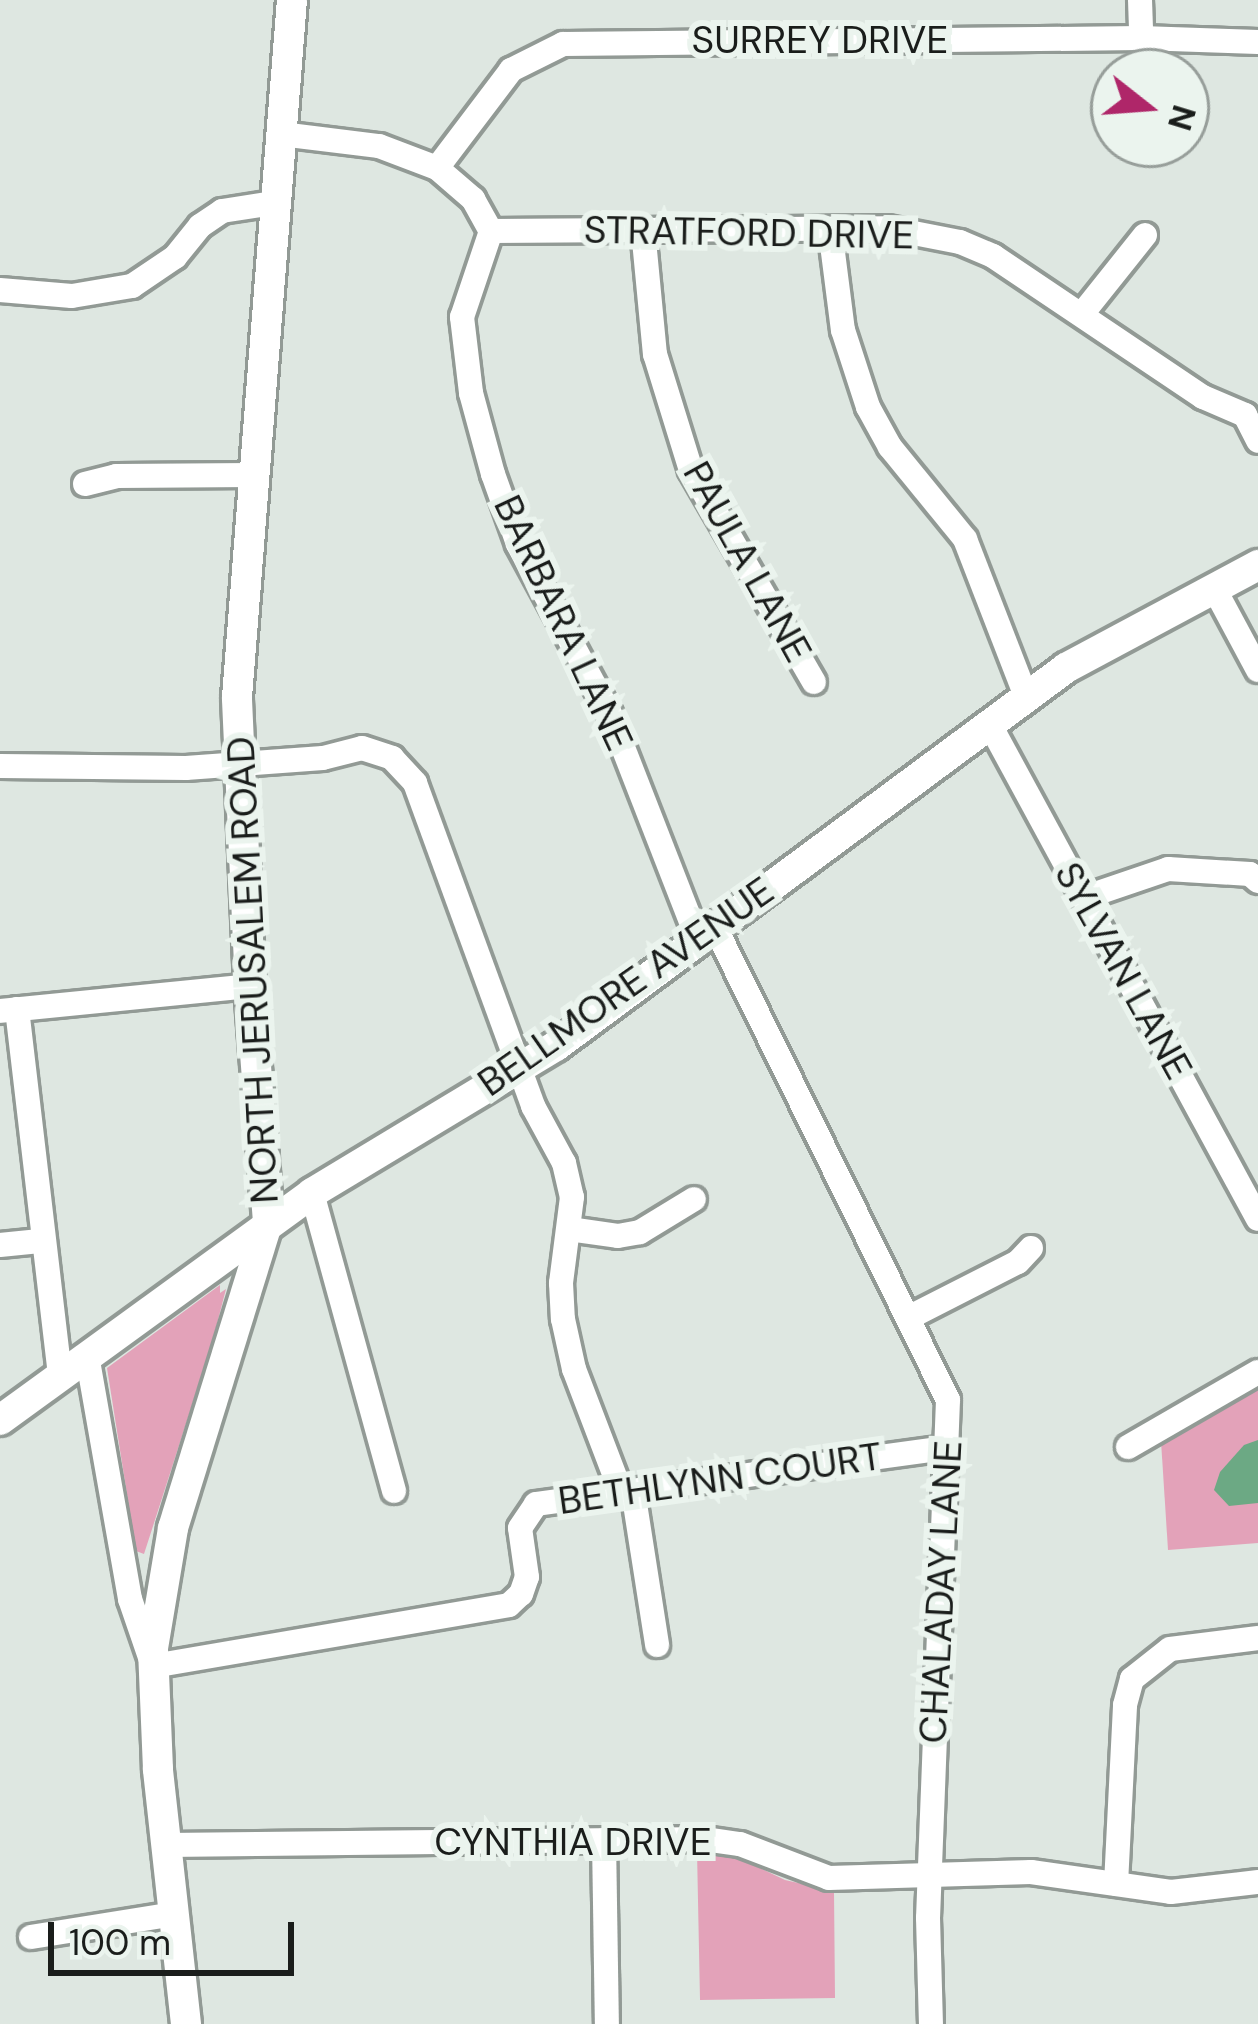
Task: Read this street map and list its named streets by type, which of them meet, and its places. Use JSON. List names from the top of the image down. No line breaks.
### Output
{"streets":{"main road":["NORTH JERUSALEM ROAD","BELLMORE AVENUE"],"street":["SURREY DRIVE","STRATFORD DRIVE","PAULA LANE","BARBARA LANE","SYLVAN LANE","BETHLYNN COURT","CHALADAY LANE","CYNTHIA DRIVE"]},"crossings":[["STRATFORD DRIVE","PAULA LANE"],["STRATFORD DRIVE","BARBARA LANE"],["BARBARA LANE","BELLMORE AVENUE"],["BARBARA LANE","CHALADAY LANE"],["NORTH JERUSALEM ROAD","BELLMORE AVENUE"],["NORTH JERUSALEM ROAD","BETHLYNN COURT"],["NORTH JERUSALEM ROAD","CYNTHIA DRIVE"],["SYLVAN LANE","BELLMORE AVENUE"],["BELLMORE AVENUE","CHALADAY LANE"],["BETHLYNN COURT","CHALADAY LANE"],["CHALADAY LANE","CYNTHIA DRIVE"]],"scale_bar":"100 m","north":"right"}
